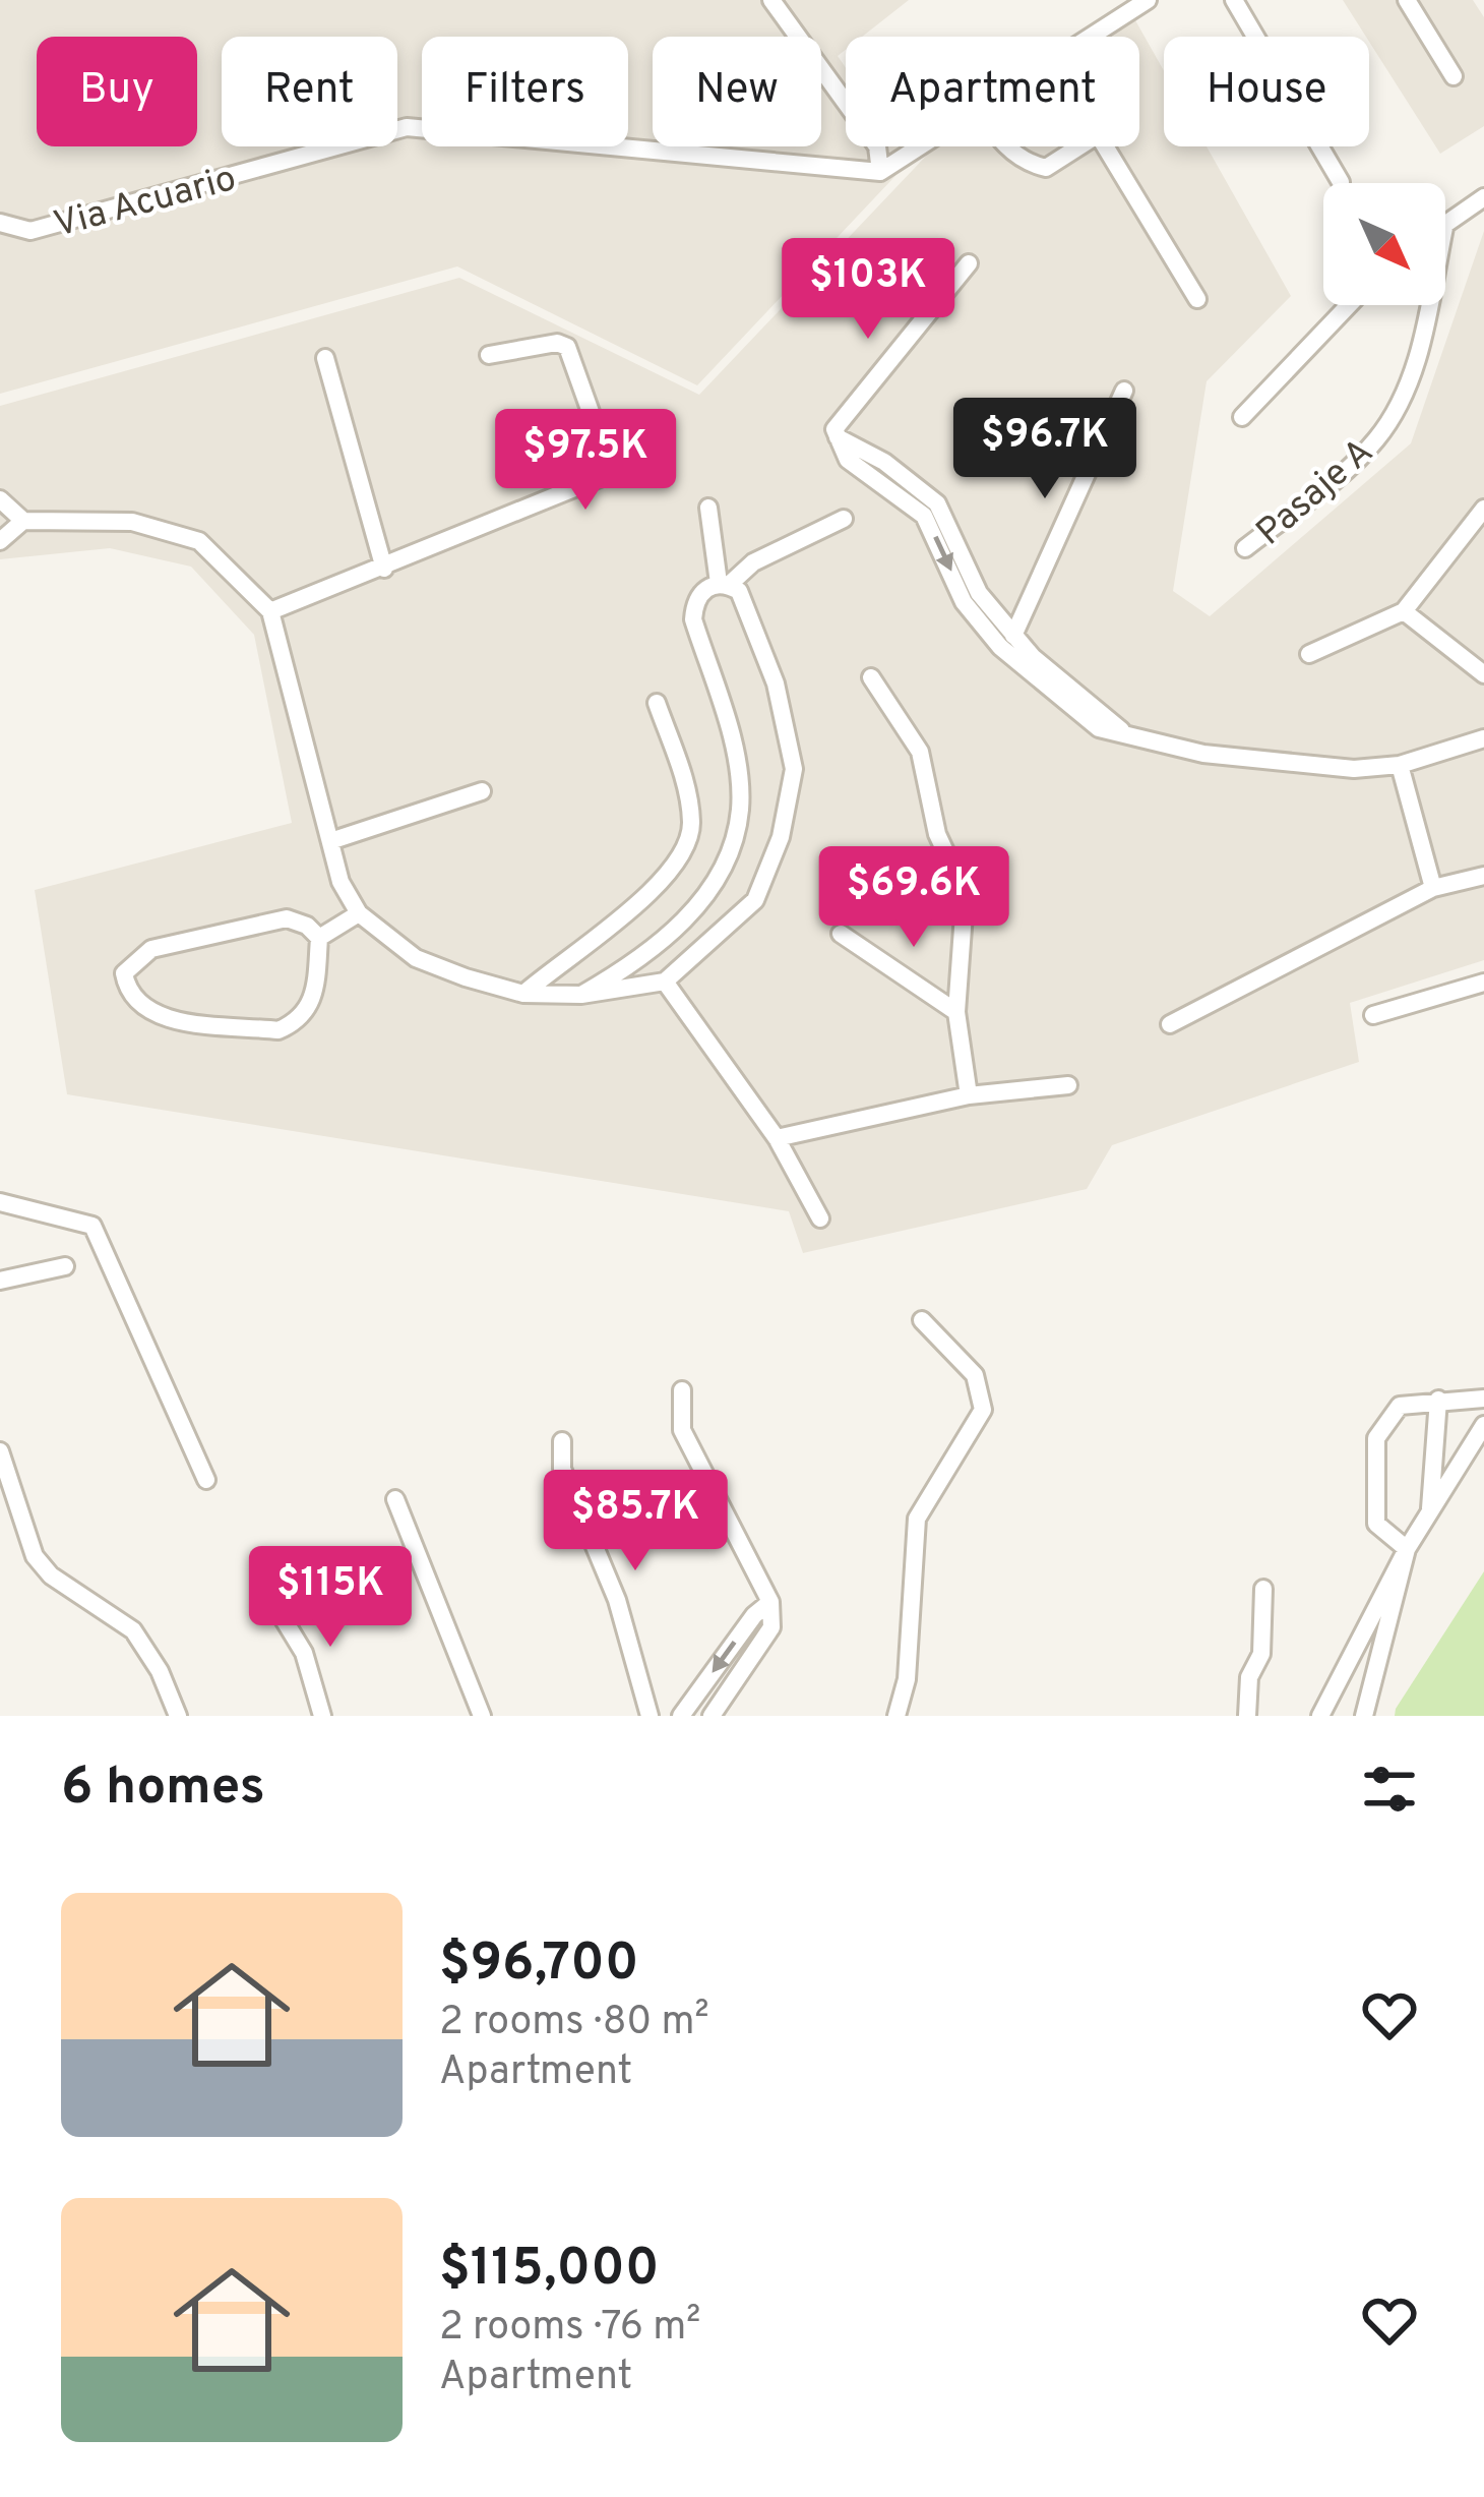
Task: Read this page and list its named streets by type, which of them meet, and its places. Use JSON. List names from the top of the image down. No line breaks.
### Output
{"streets":{"street":["Via Acuario","Pasaje A"]},"north":"bottom right","page":{"chip":["Buy","Rent","Filters","New","Apartment","House"],"price":["$103K","$96.7K","$97.5K","$69.6K","$85.7K","$115K"],"heading":"6 homes","list":[{"name":"$96,700","note":"2 rooms · 80 m² · Apartment"},{"name":"$115,000","note":"2 rooms · 76 m² · Apartment"}]}}
